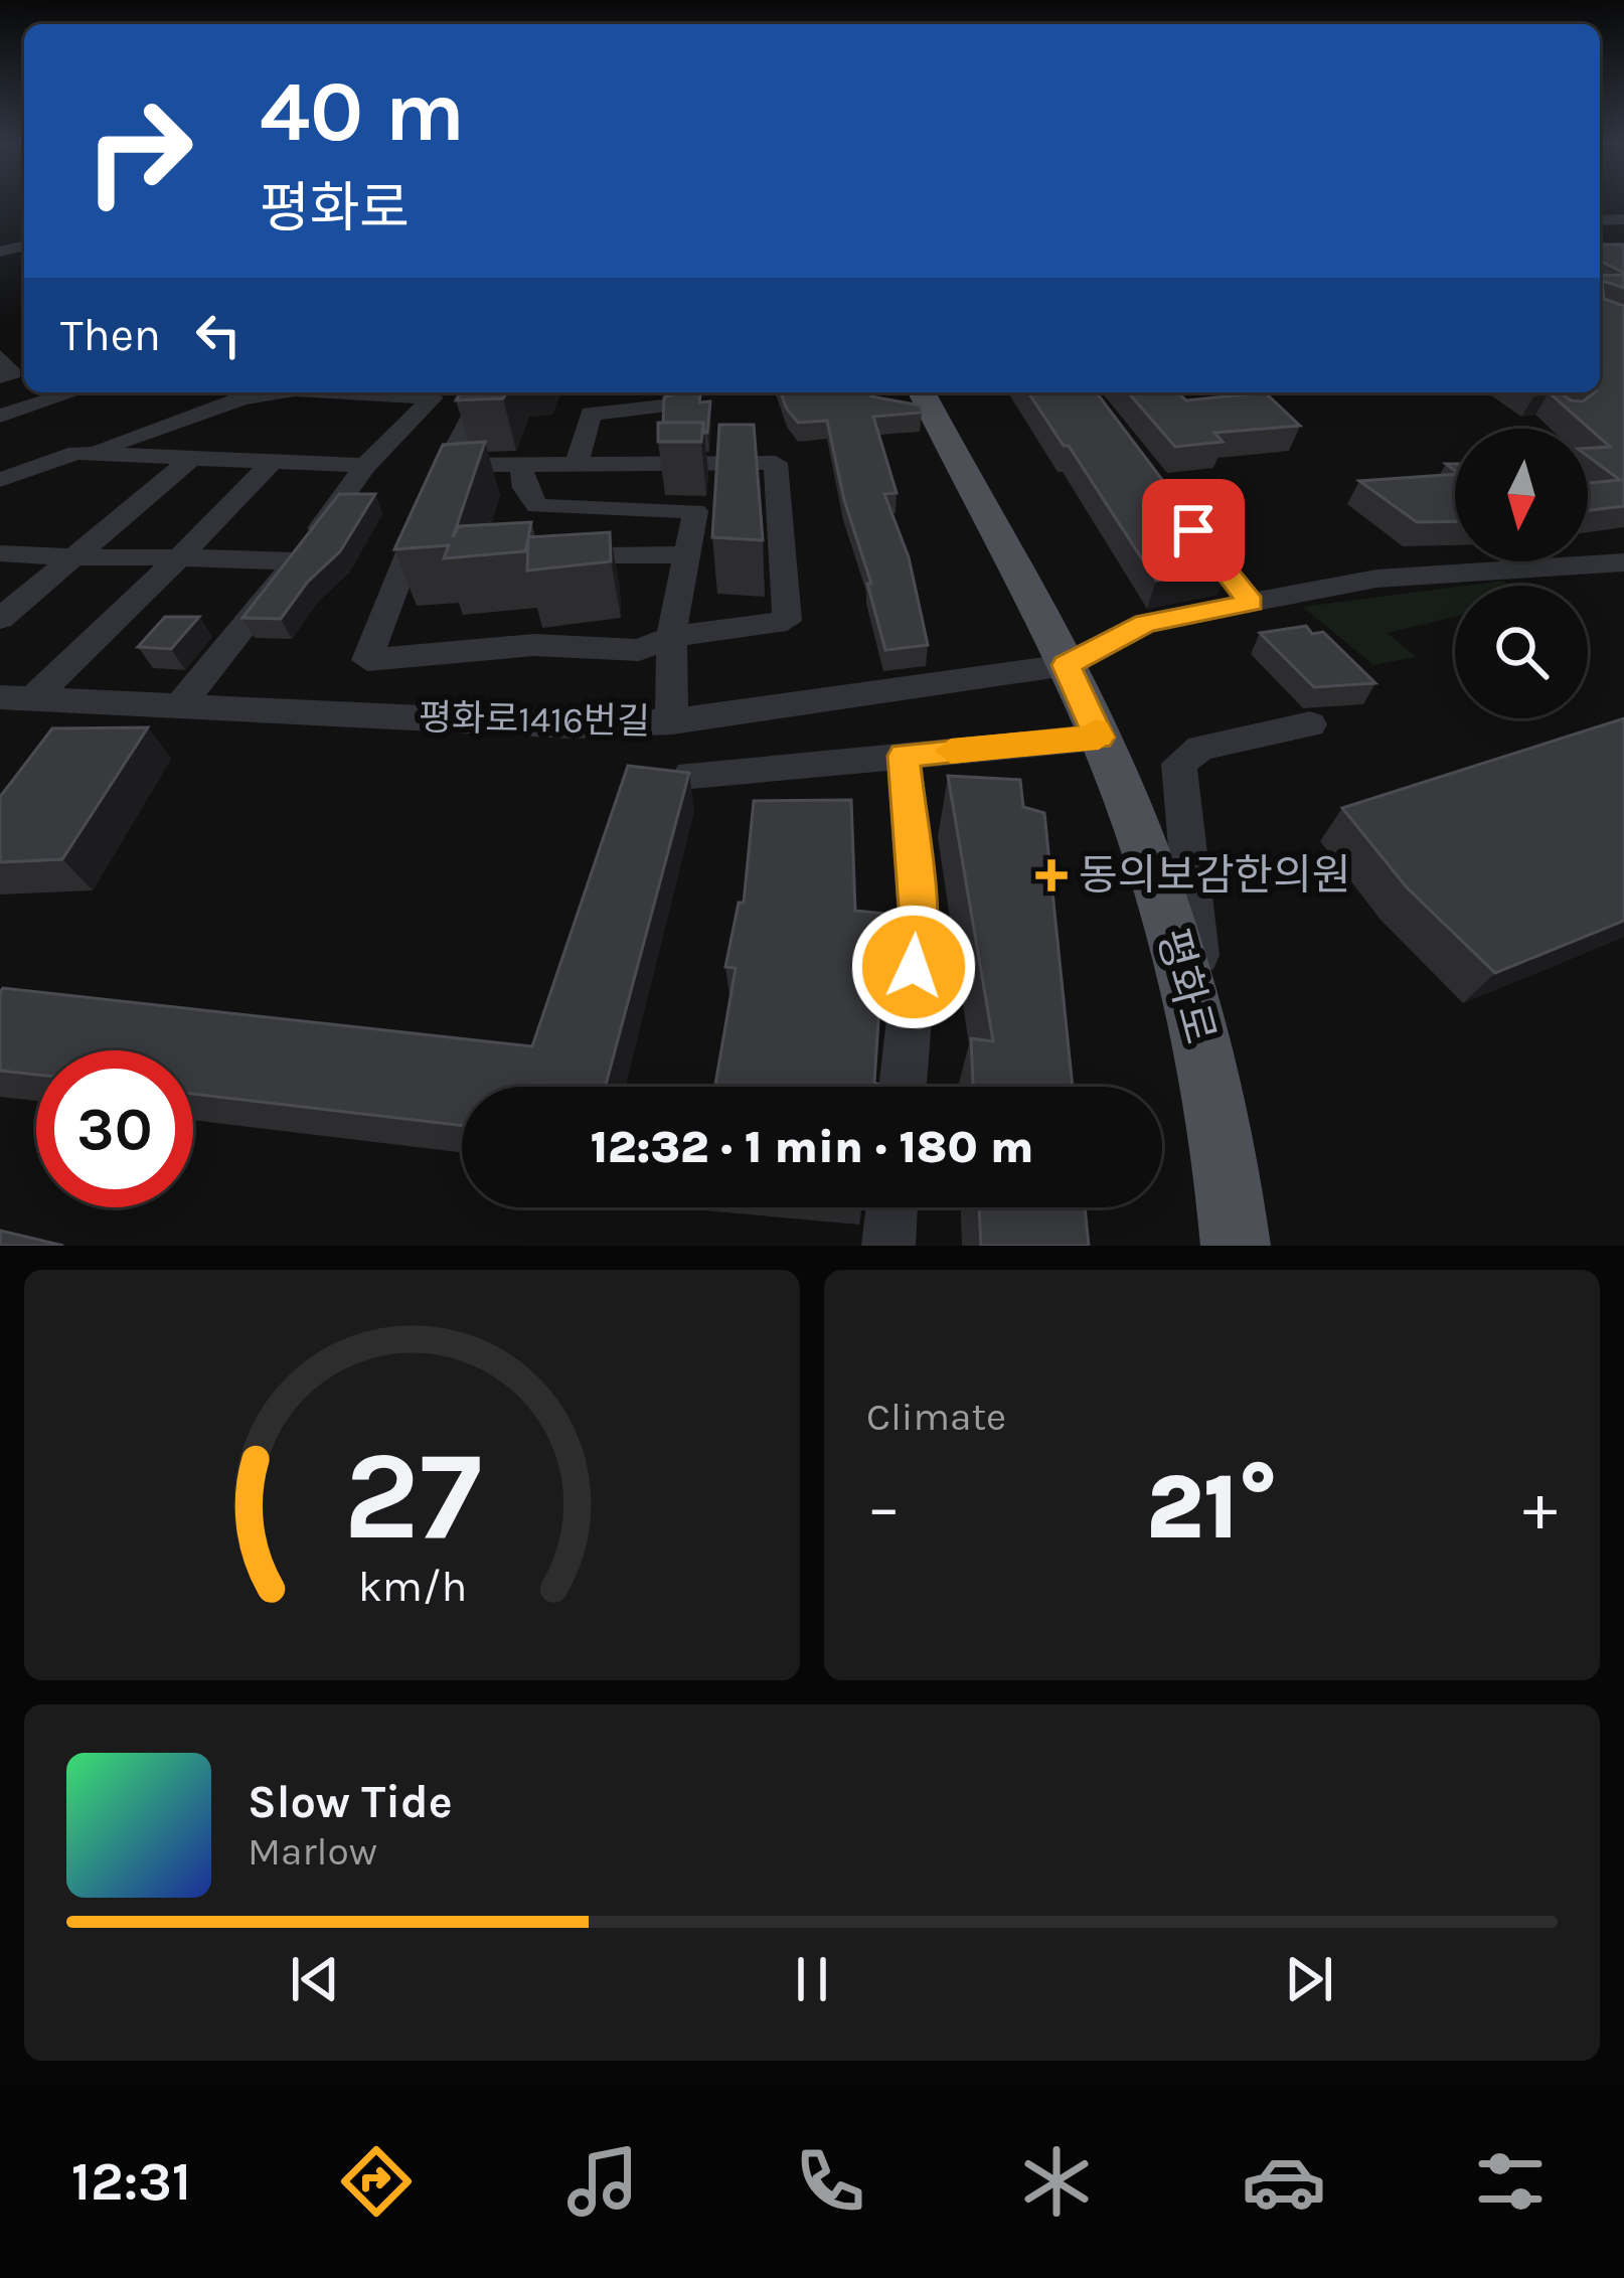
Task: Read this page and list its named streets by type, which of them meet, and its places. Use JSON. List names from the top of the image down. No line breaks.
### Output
{"streets":{"main road":["평화로"],"street":["평화로1416번길"]},"crossings":[["평화로1416번길","평화로"]],"places":{"health":["동의보감한의원"]},"north":"bottom","page":{"turn":["40 m","평화로"],"then":"Then","limit":"30","trip":"12:32 · 1 min · 180 m","tile":"Climate","heat":["−","21°","+"],"song":["Slow Tide","Marlow"],"tabs":"12:31","gauge":["27","km/h"]}}
